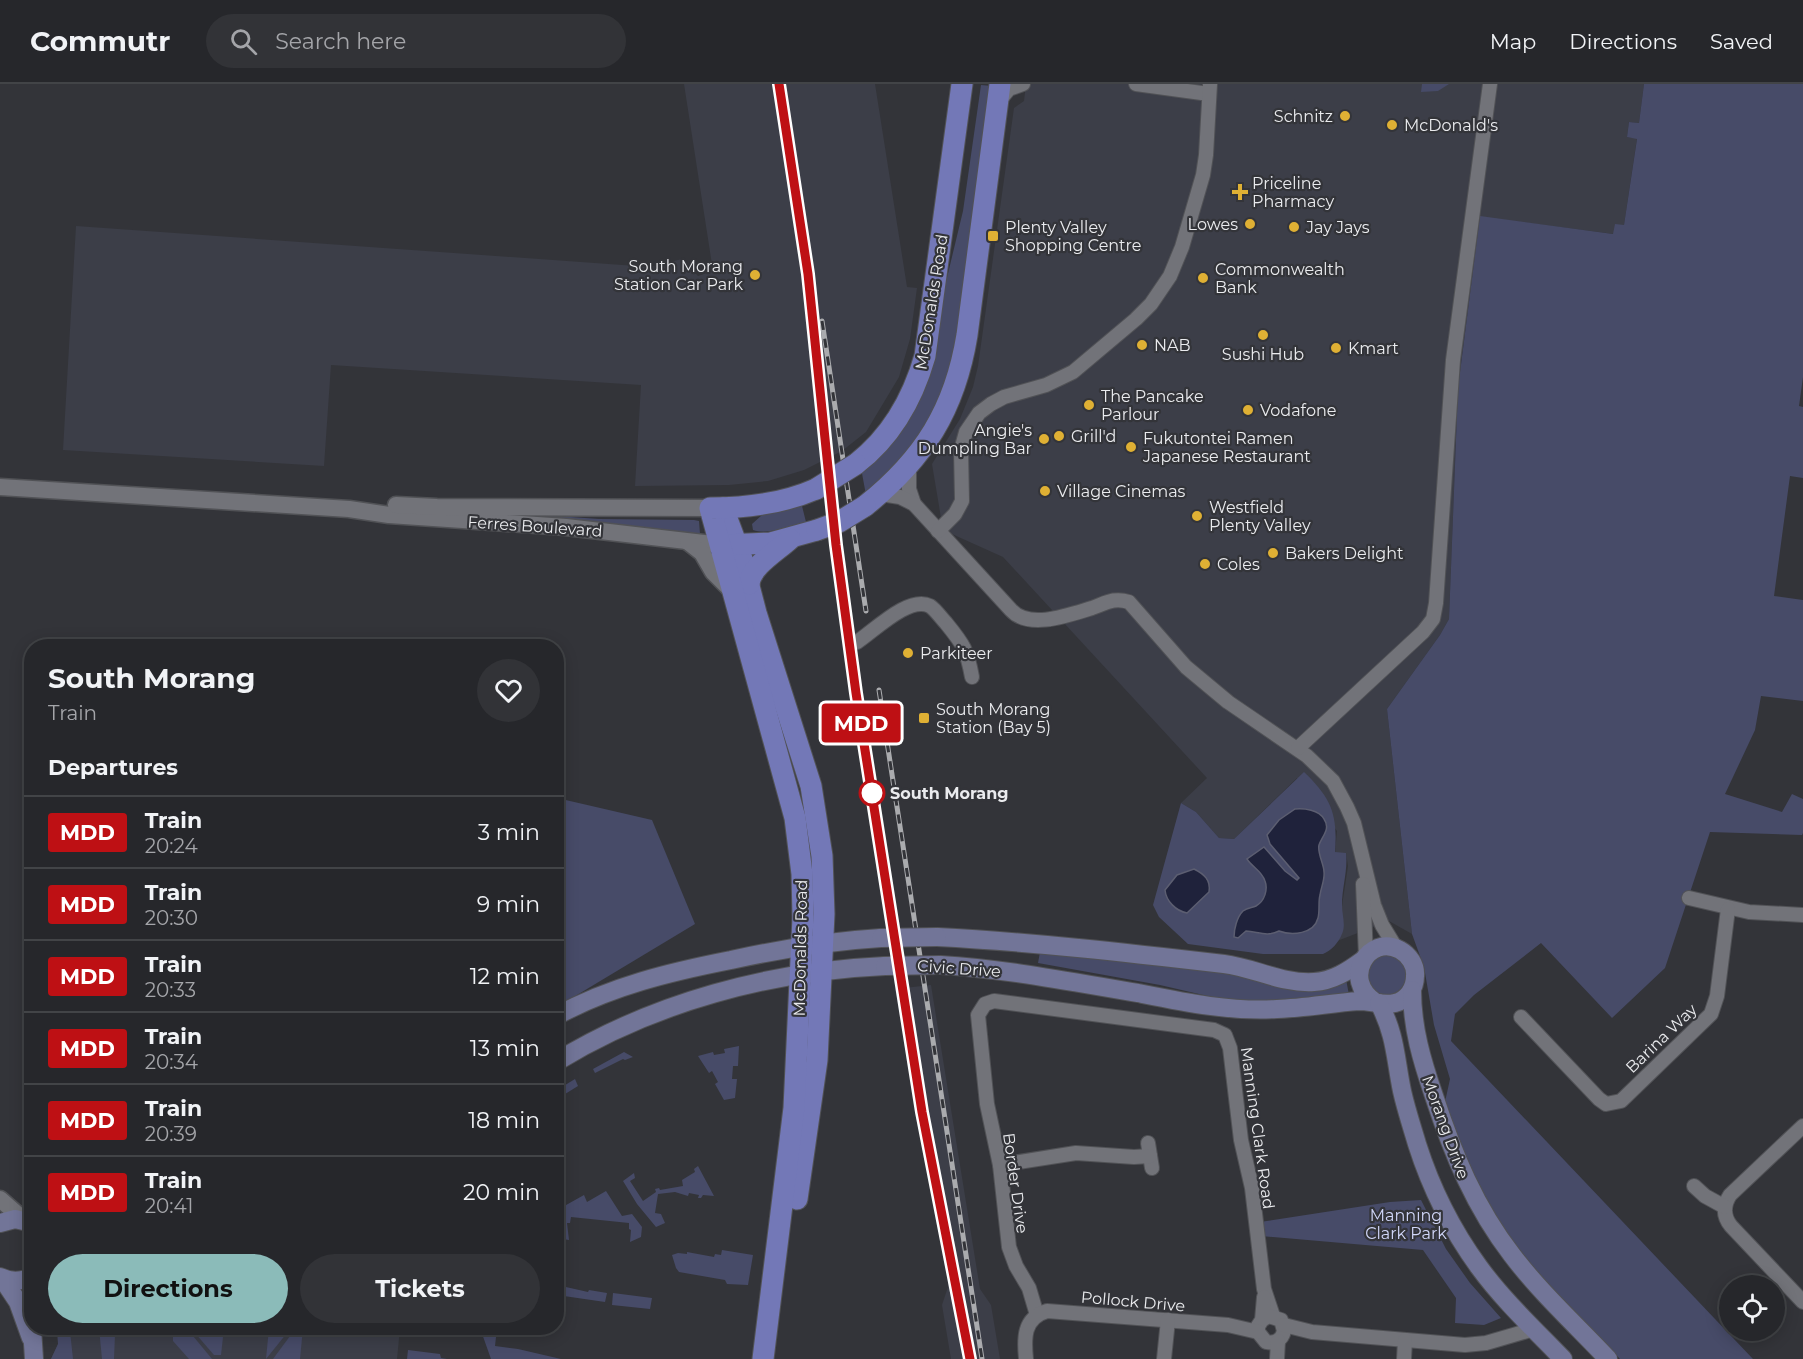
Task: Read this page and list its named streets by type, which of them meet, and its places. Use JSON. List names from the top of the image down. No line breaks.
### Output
{"streets":{"main road":["McDonalds Road","Civic Drive","Morang Drive"],"street":["Ferres Boulevard","Barina Way","Manning Clark Road","Border Drive","Pollock Drive"]},"crossings":[["McDonalds Road","Ferres Boulevard"],["McDonalds Road","Civic Drive"],["Civic Drive","Morang Drive"],["Morang Drive","Pollock Drive"],["Manning Clark Road","Border Drive"],["Manning Clark Road","Pollock Drive"],["Border Drive","Pollock Drive"]],"parks":["Manning Clark Park"],"places":{"other":["Schnitz","McDonald's","Lowes","Jay Jays","South Morang Station Car Park","Commonwealth Bank","Sushi Hub","NAB","Kmart","The Pancake Parlour","Vodafone","Grill'd","Angie's Dumpling Bar","Fukutontei Ramen Japanese Restaurant","Village Cinemas","Westfield Plenty Valley","Bakers Delight","Coles","Parkiteer","South Morang"],"health":["Priceline Pharmacy"],"transit":["Plenty Valley Shopping Centre","South Morang Station (Bay 5)"]},"page":{"header":"Commutr","search":"Search here","nav":["Map","Directions","Saved"],"on_map":"MDD","heading":[["South Morang","Train"],"Departures"],"list":[{"mark":"MDD","name":"Train","note":"20:24","value":"3 min"},{"mark":"MDD","name":"Train","note":"20:30","value":"9 min"},{"mark":"MDD","name":"Train","note":"20:33","value":"12 min"},{"mark":"MDD","name":"Train","note":"20:34","value":"13 min"},{"mark":"MDD","name":"Train","note":"20:39","value":"18 min"},{"mark":"MDD","name":"Train","note":"20:41","value":"20 min"}],"buttons":["Directions","Tickets"]}}
